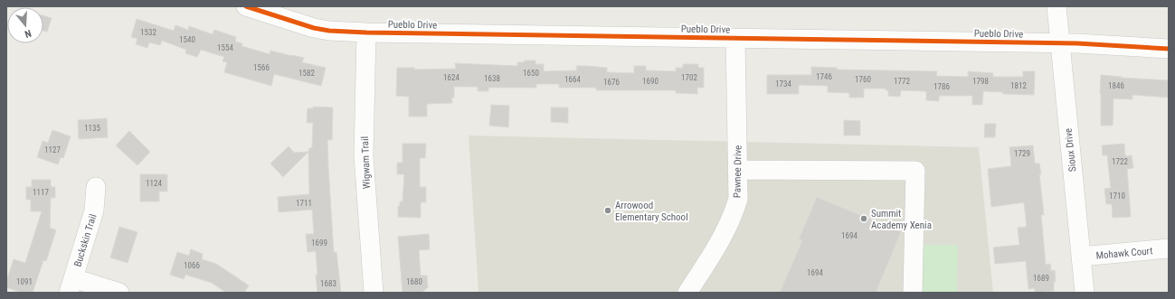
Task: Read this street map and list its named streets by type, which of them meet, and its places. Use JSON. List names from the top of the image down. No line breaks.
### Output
{"streets":{"street":["Pueblo Drive","Sioux Drive","Wigwam Trail","Pawnee Drive","Buckskin Trail","Mohawk Court"]},"crossings":[["Pueblo Drive","Sioux Drive"],["Pueblo Drive","Wigwam Trail"],["Pueblo Drive","Pawnee Drive"],["Sioux Drive","Mohawk Court"]],"places":["Arrowood Elementary School","Summit Academy Xenia"],"house_numbers":["1532","1540","1554","1566","1582","1650","1746","1624","1702","1638","1664","1760","1690","1772","1798","1676","1734","1812","1846","1786","1135","1127","1729","1722","1124","1117","1710","1711","1694","1699","1066","1694","1689","1091","1680","1683"],"north":"bottom"}
